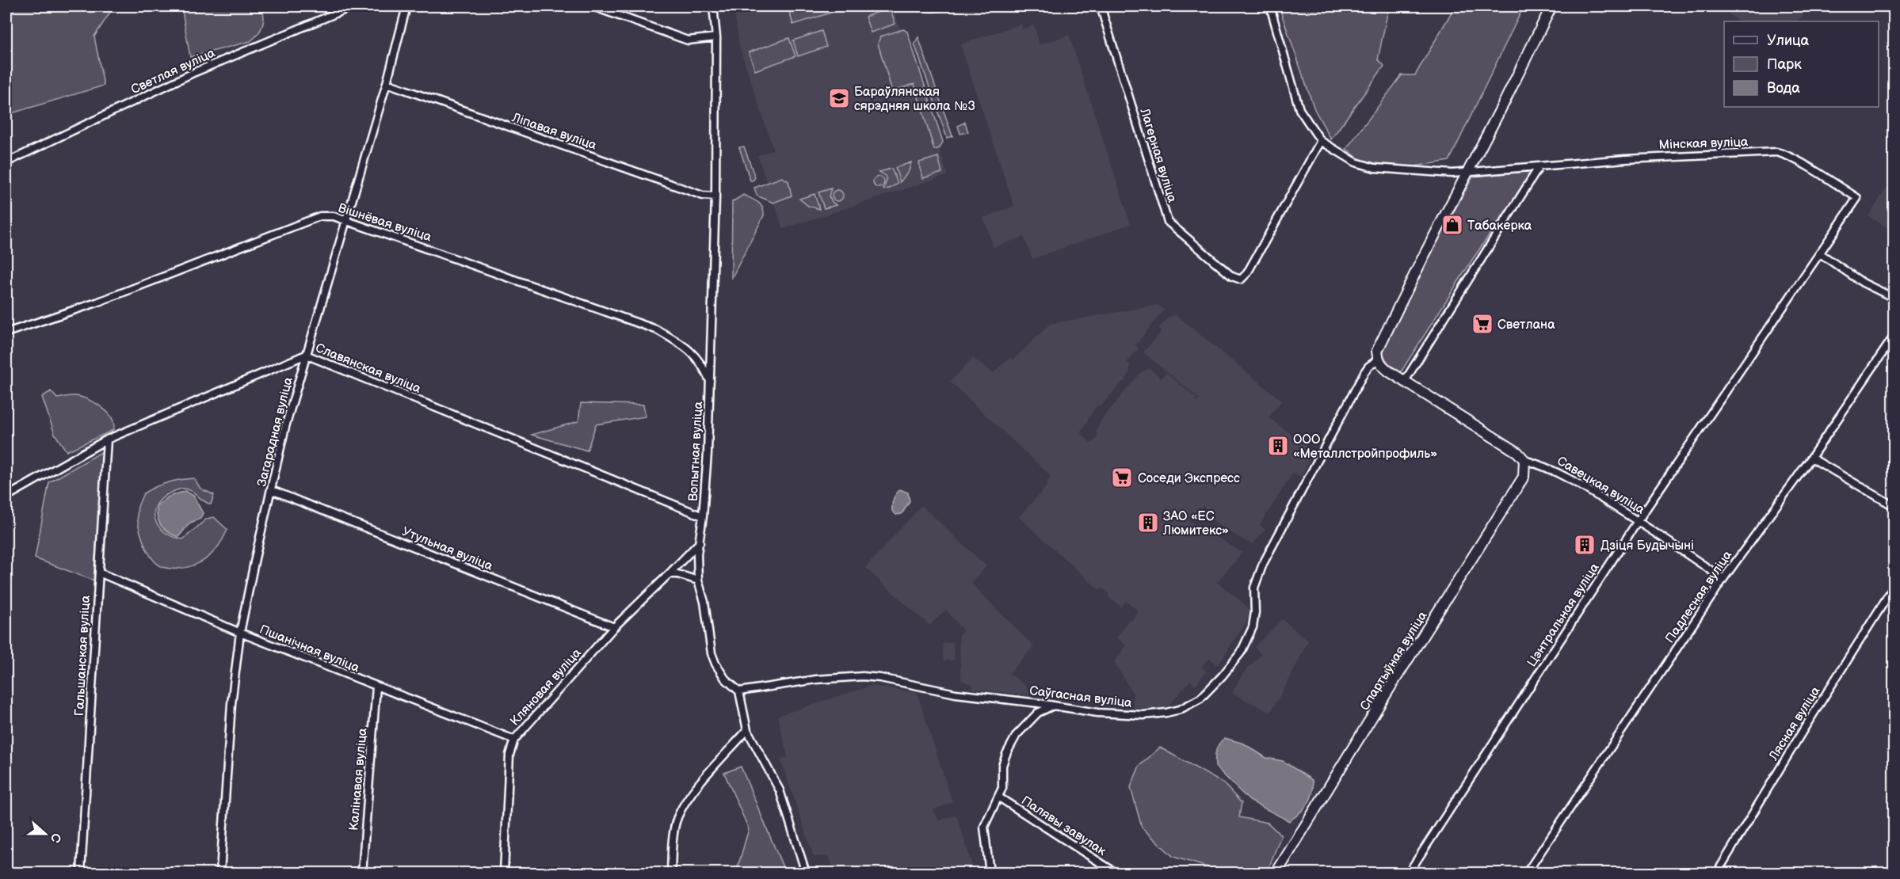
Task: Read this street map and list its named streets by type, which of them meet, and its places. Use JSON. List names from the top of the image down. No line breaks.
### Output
{"streets":{"main road":["Савецкая вуліца","Спартыўная вуліца"],"street":["Светлая вуліца","Ліпавая вуліца","Мінская вуліца","Лагерная вуліца","Вішнёвая вуліца","Славянская вуліца","Загарадная вуліца","Вопытная вуліца","Утульная вуліца","Падлесная вуліца","Цэнтральная вуліца","Пшанічная вуліца","Гальшанская вуліца","Кляновая вуліца","Саўгасная вуліца","Лясная вуліца","Калінавая вуліца","Палявы завулак"]},"crossings":[["Ліпавая вуліца","Загарадная вуліца"],["Ліпавая вуліца","Вопытная вуліца"],["Мінская вуліца","Лагерная вуліца"],["Мінская вуліца","Цэнтральная вуліца"],["Вішнёвая вуліца","Загарадная вуліца"],["Вішнёвая вуліца","Вопытная вуліца"],["Славянская вуліца","Загарадная вуліца"],["Славянская вуліца","Вопытная вуліца"],["Славянская вуліца","Гальшанская вуліца"],["Загарадная вуліца","Утульная вуліца"],["Загарадная вуліца","Пшанічная вуліца"],["Вопытная вуліца","Кляновая вуліца"],["Вопытная вуліца","Саўгасная вуліца"],["Савецкая вуліца","Падлесная вуліца"],["Савецкая вуліца","Цэнтральная вуліца"],["Савецкая вуліца","Спартыўная вуліца"],["Савецкая вуліца","Саўгасная вуліца"],["Утульная вуліца","Кляновая вуліца"],["Пшанічная вуліца","Гальшанская вуліца"],["Пшанічная вуліца","Кляновая вуліца"],["Пшанічная вуліца","Калінавая вуліца"]],"places":{"school or university":["Бараўлянская сярэдняя школа №3"],"shop":["Табакерка"],"supermarket":["Светлана","Соседи Экспресс"],"building":["ООО «Металлстройпрофиль»","ЗАО «ЕС Люмитекс»","Дзіця Будычыні"]},"legend":["Улица","Парк","Вода"],"north":"right"}
